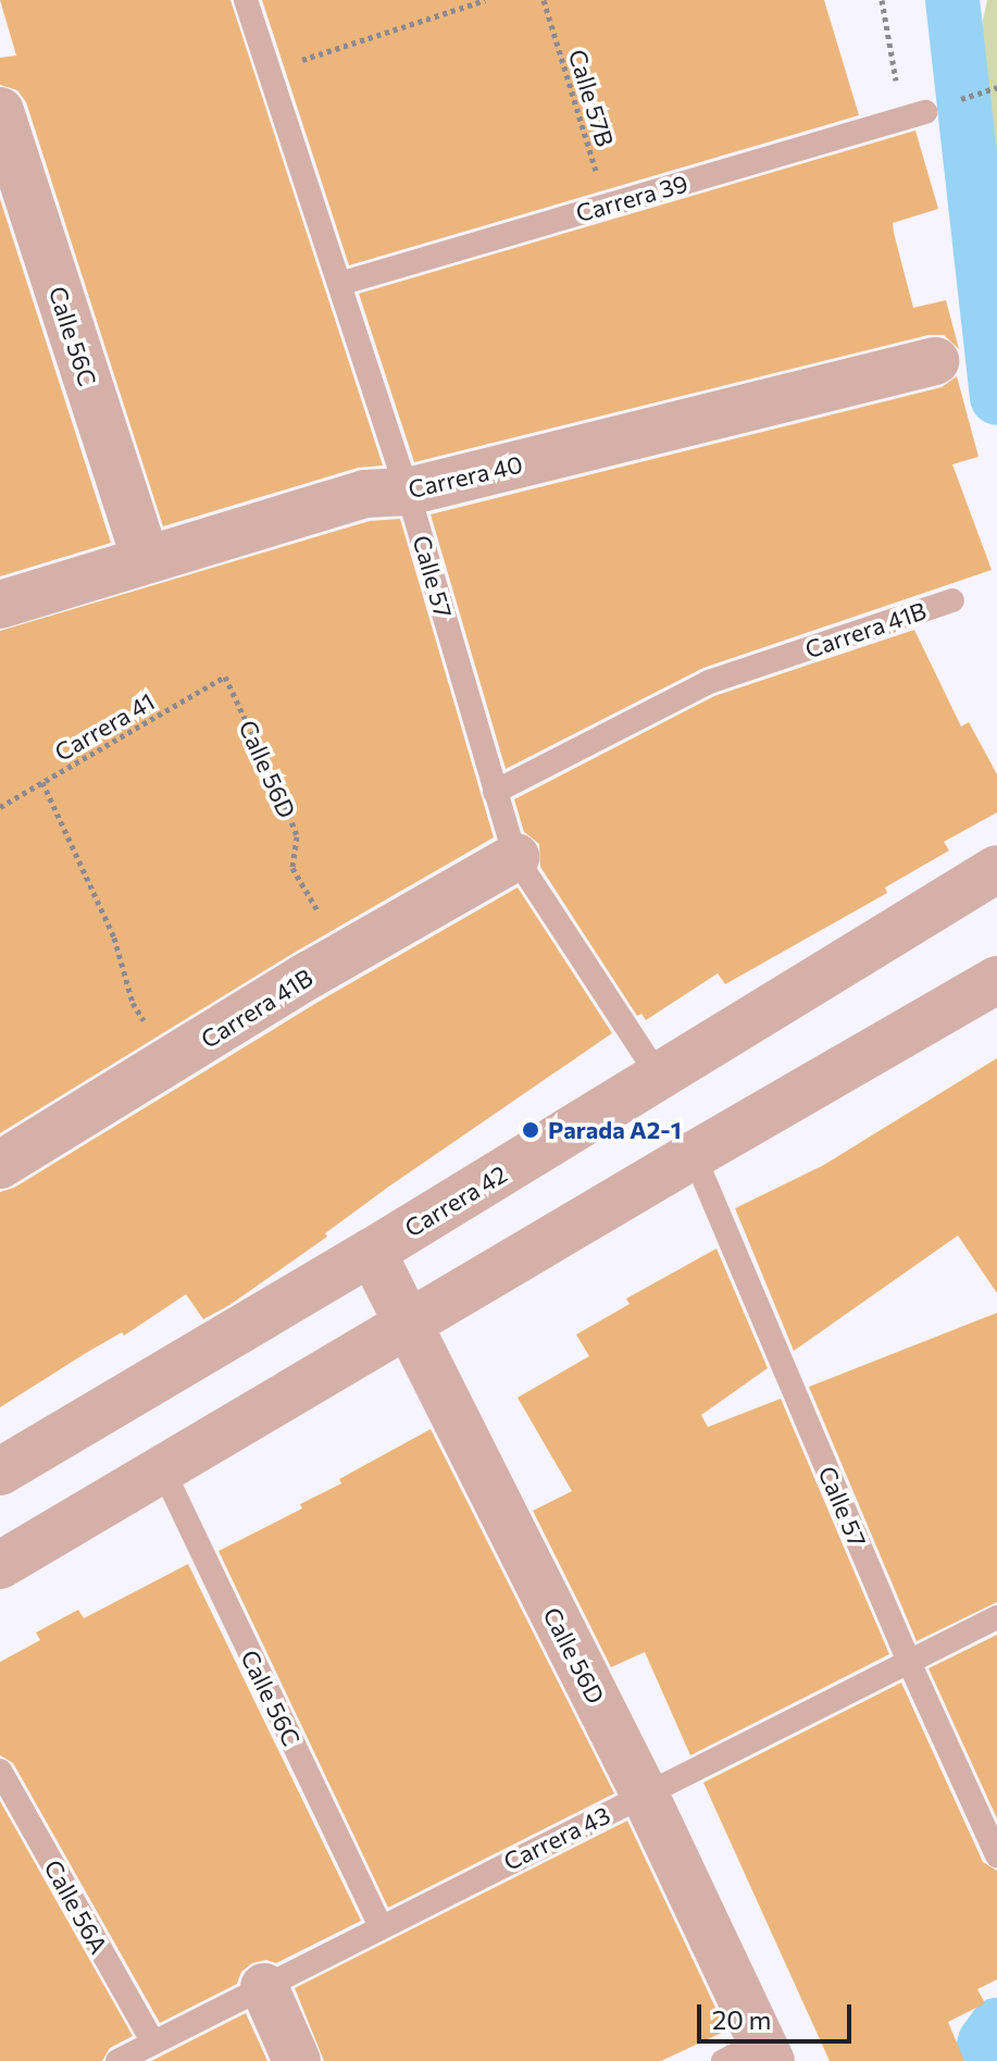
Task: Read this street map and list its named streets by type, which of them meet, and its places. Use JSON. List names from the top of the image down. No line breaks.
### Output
{"streets":{"street":["Calle 56C","Carrera 40","Carrera 41B","Calle 56D","Carrera 42"],"lane":["Carrera 39","Calle 57","Carrera 43","Calle 56A"],"path":["Calle 57B","Carrera 41"]},"crossings":[["Calle 57B","Carrera 39"],["Carrera 39","Calle 57"],["Calle 56C","Carrera 40"],["Calle 56C","Carrera 43"],["Carrera 40","Calle 57"],["Calle 57","Carrera 41B"],["Calle 57","Carrera 42"],["Calle 57","Carrera 43"],["Carrera 41B","Calle 56D"],["Carrera 41","Calle 56D"],["Calle 56D","Carrera 42"],["Calle 56D","Carrera 43"],["Carrera 43","Calle 56A"]],"places":["Parada A2-1"],"scale_bar":"20 m"}
